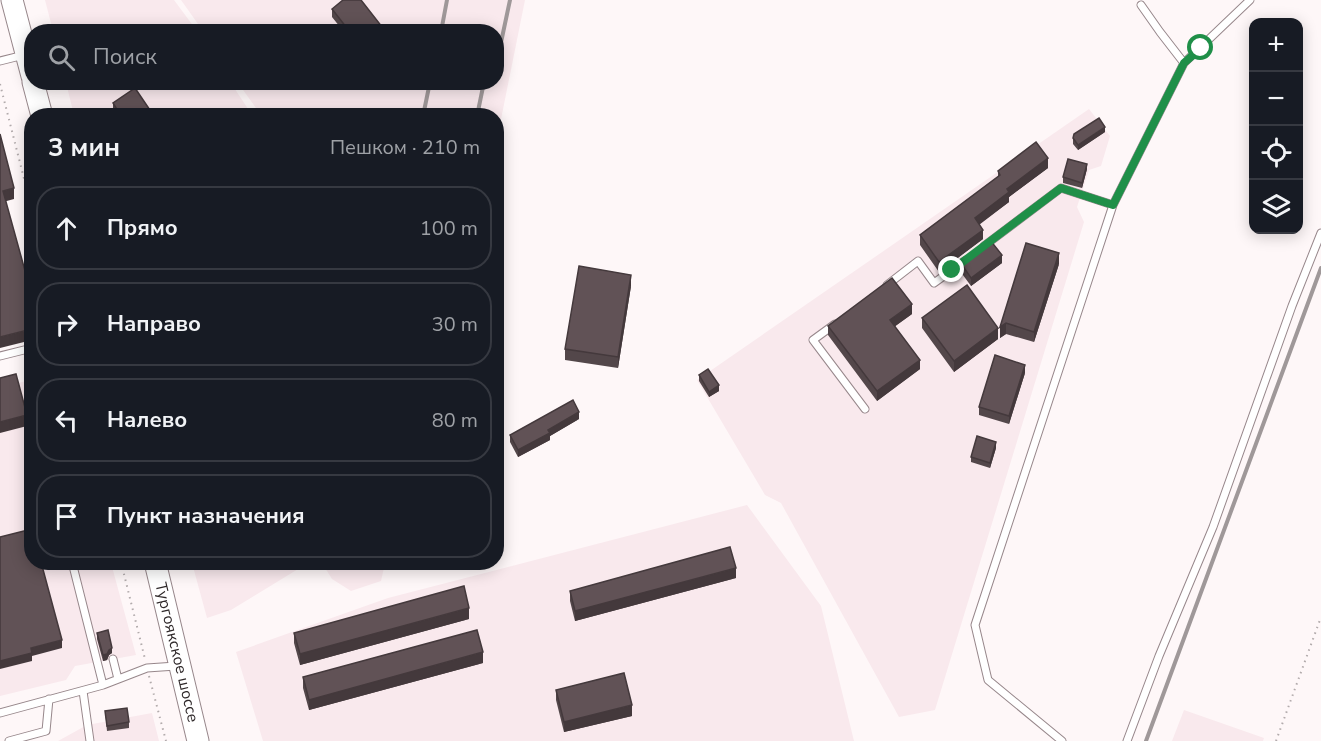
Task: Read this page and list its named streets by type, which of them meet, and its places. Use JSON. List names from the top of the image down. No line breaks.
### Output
{"streets":{"main road":["Тургоякское шоссе"]},"page":{"map_buttons":["+","−"],"search":"Поиск","heading":["3 мин","Пешком · 210 m"],"list":[["Прямо","100 m"],["Направо","30 m"],["Налево","80 m"],"Пункт назначения"]}}
